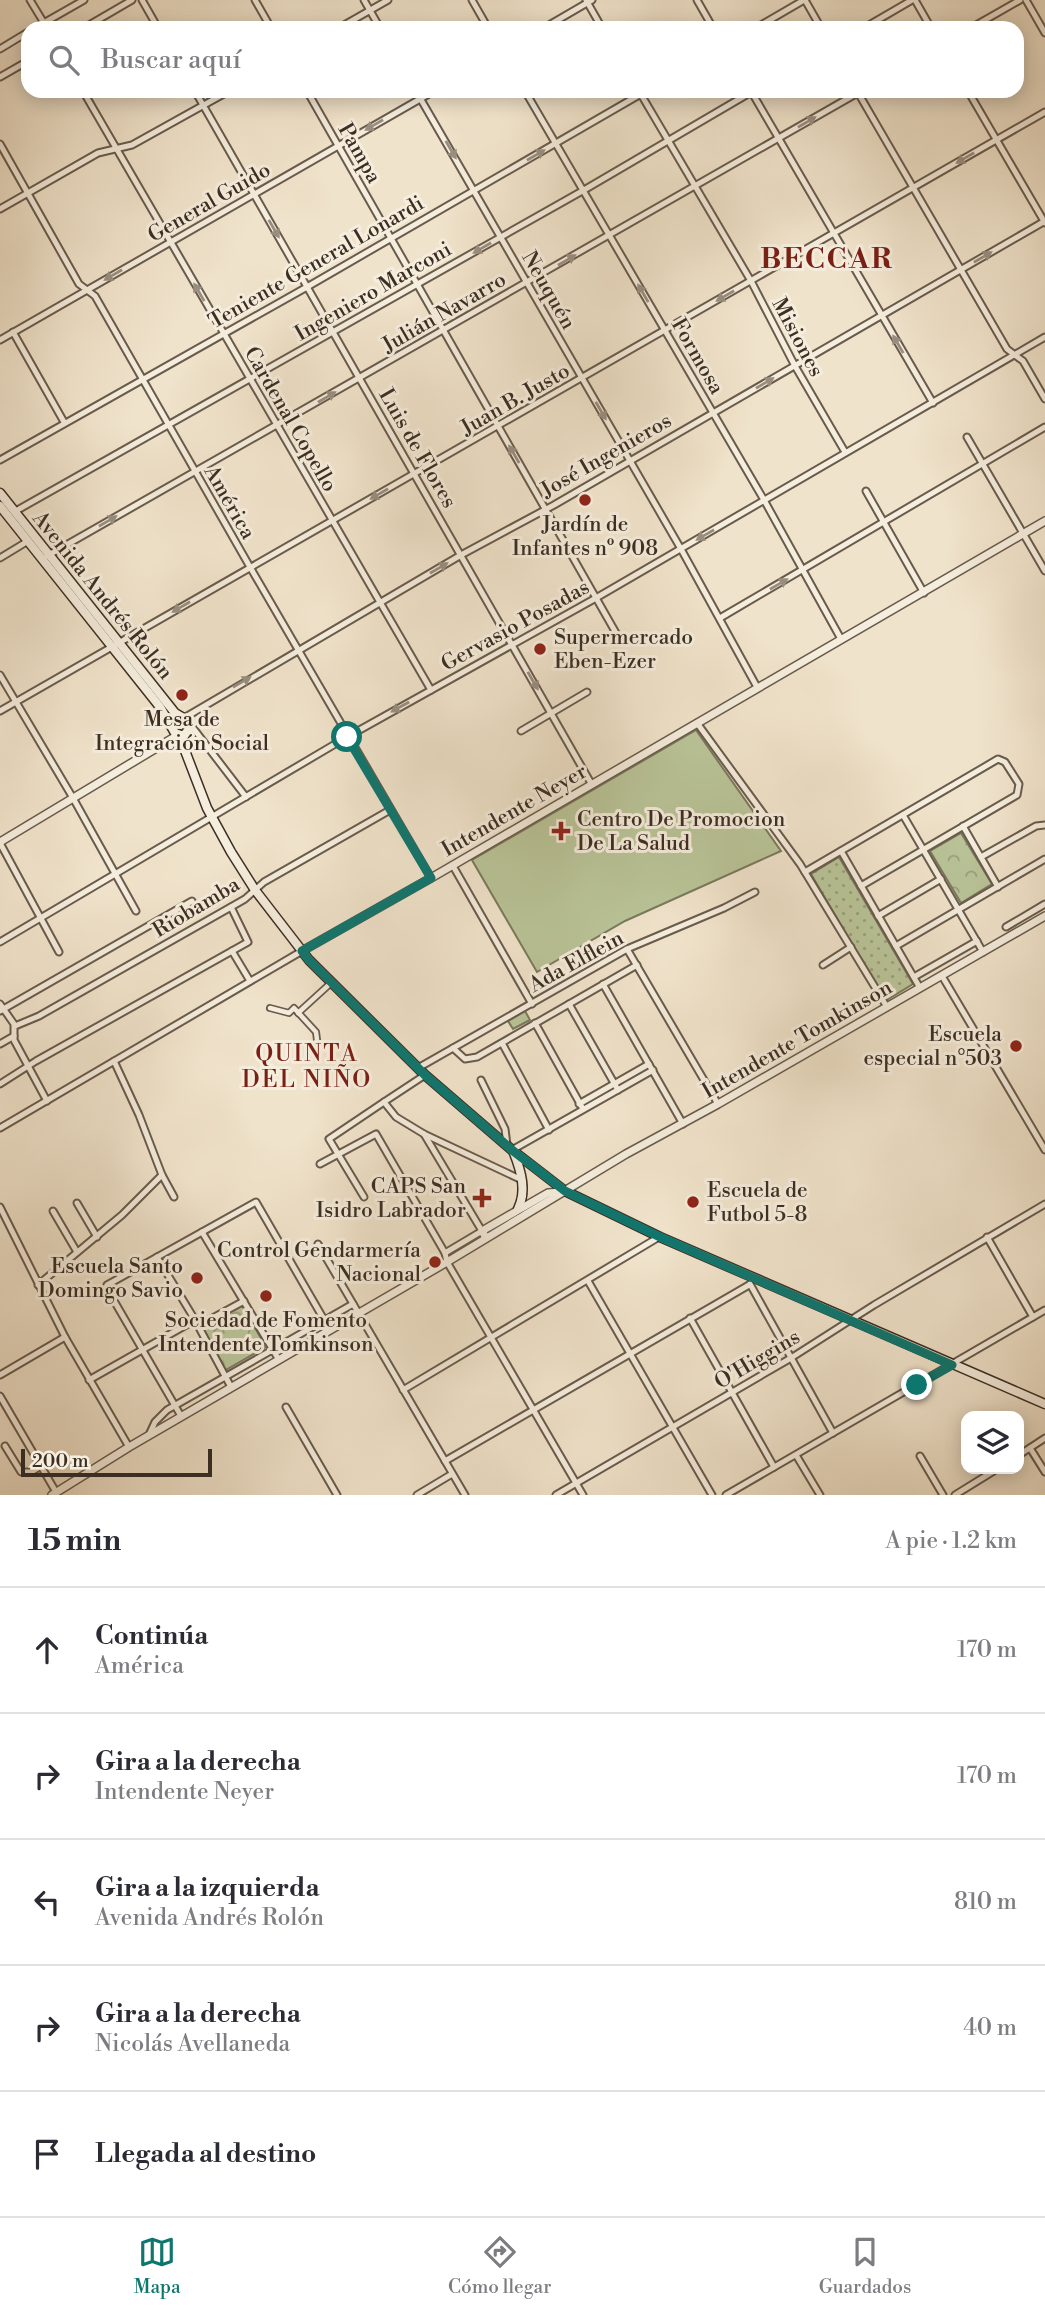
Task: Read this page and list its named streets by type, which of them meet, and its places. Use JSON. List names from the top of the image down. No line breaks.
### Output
{"streets":{"main road":["Avenida Andrés Rolón"],"street":["Pampa","General Guido","Teniente General Lonardi","Neuquén","Ingeniero Marconi","Julián Navarro","Misiones","Formosa","Juan B. Justo","Cardenal Copello","Luis de Flores","José Ingenieros","América","Gervasio Posadas","Intendente Neyer","Riobamba","Ada Elflein","Intendente Tomkinson","O'Higgins"]},"crossings":[["Pampa","General Guido"],["Pampa","Teniente General Lonardi"],["Pampa","Ingeniero Marconi"],["Pampa","Julián Navarro"],["Pampa","Juan B. Justo"],["Pampa","José Ingenieros"],["Pampa","Gervasio Posadas"],["General Guido","Neuquén"],["General Guido","Cardenal Copello"],["General Guido","Luis de Flores"],["General Guido","América"],["Teniente General Lonardi","Neuquén"],["Teniente General Lonardi","Formosa"],["Teniente General Lonardi","Cardenal Copello"],["Teniente General Lonardi","Luis de Flores"],["Teniente General Lonardi","América"],["Neuquén","Ingeniero Marconi"],["Neuquén","Julián Navarro"],["Neuquén","Juan B. Justo"],["Neuquén","José Ingenieros"],["Neuquén","Gervasio Posadas"],["Neuquén","Intendente Neyer"],["Ingeniero Marconi","Misiones"],["Ingeniero Marconi","Formosa"],["Ingeniero Marconi","Cardenal Copello"],["Ingeniero Marconi","Luis de Flores"],["Ingeniero Marconi","América"],["Ingeniero Marconi","Avenida Andrés Rolón"],["Julián Navarro","Misiones"],["Julián Navarro","Formosa"],["Julián Navarro","Cardenal Copello"],["Julián Navarro","Luis de Flores"],["Julián Navarro","América"],["Julián Navarro","Avenida Andrés Rolón"],["Misiones","Juan B. Justo"],["Misiones","José Ingenieros"],["Misiones","Gervasio Posadas"],["Formosa","Juan B. Justo"],["Formosa","José Ingenieros"],["Formosa","Gervasio Posadas"],["Formosa","Intendente Neyer"],["Juan B. Justo","Cardenal Copello"],["Juan B. Justo","Luis de Flores"],["Juan B. Justo","América"],["Juan B. Justo","Avenida Andrés Rolón"],["Cardenal Copello","José Ingenieros"],["Cardenal Copello","Gervasio Posadas"],["Luis de Flores","José Ingenieros"],["Luis de Flores","Gervasio Posadas"],["Luis de Flores","Intendente Neyer"],["José Ingenieros","América"],["José Ingenieros","Avenida Andrés Rolón"],["América","Gervasio Posadas"],["América","Intendente Neyer"],["América","Riobamba"]],"one_way":["General Guido","Julián Navarro","Juan B. Justo","José Ingenieros"],"districts":["BECCAR","QUINTA DEL NIÑO"],"places":{"other":["Jardín de Infantes nº 908","Supermercado Eben-Ezer","Mesa de Integración Social","Escuela especial n°503","Escuela de Futbol 5-8","Control Gendarmería Nacional","Escuela Santo Domingo Savio","Sociedad de Fomento Intendente Tomkinson"],"health":["Centro De Promocion De La Salud","CAPS San Isidro Labrador"]},"scale_bar":"200 m","page":{"search":"Buscar aquí","scale":"200 m","heading":["15 min","A pie · 1.2 km"],"list":[["Continúa","América","170 m"],["Gira a la derecha","Intendente Neyer","170 m"],["Gira a la izquierda","Avenida Andrés Rolón","810 m"],["Gira a la derecha","Nicolás Avellaneda","40 m"],"Llegada al destino"],"nav":["Mapa","Cómo llegar","Guardados"]}}
